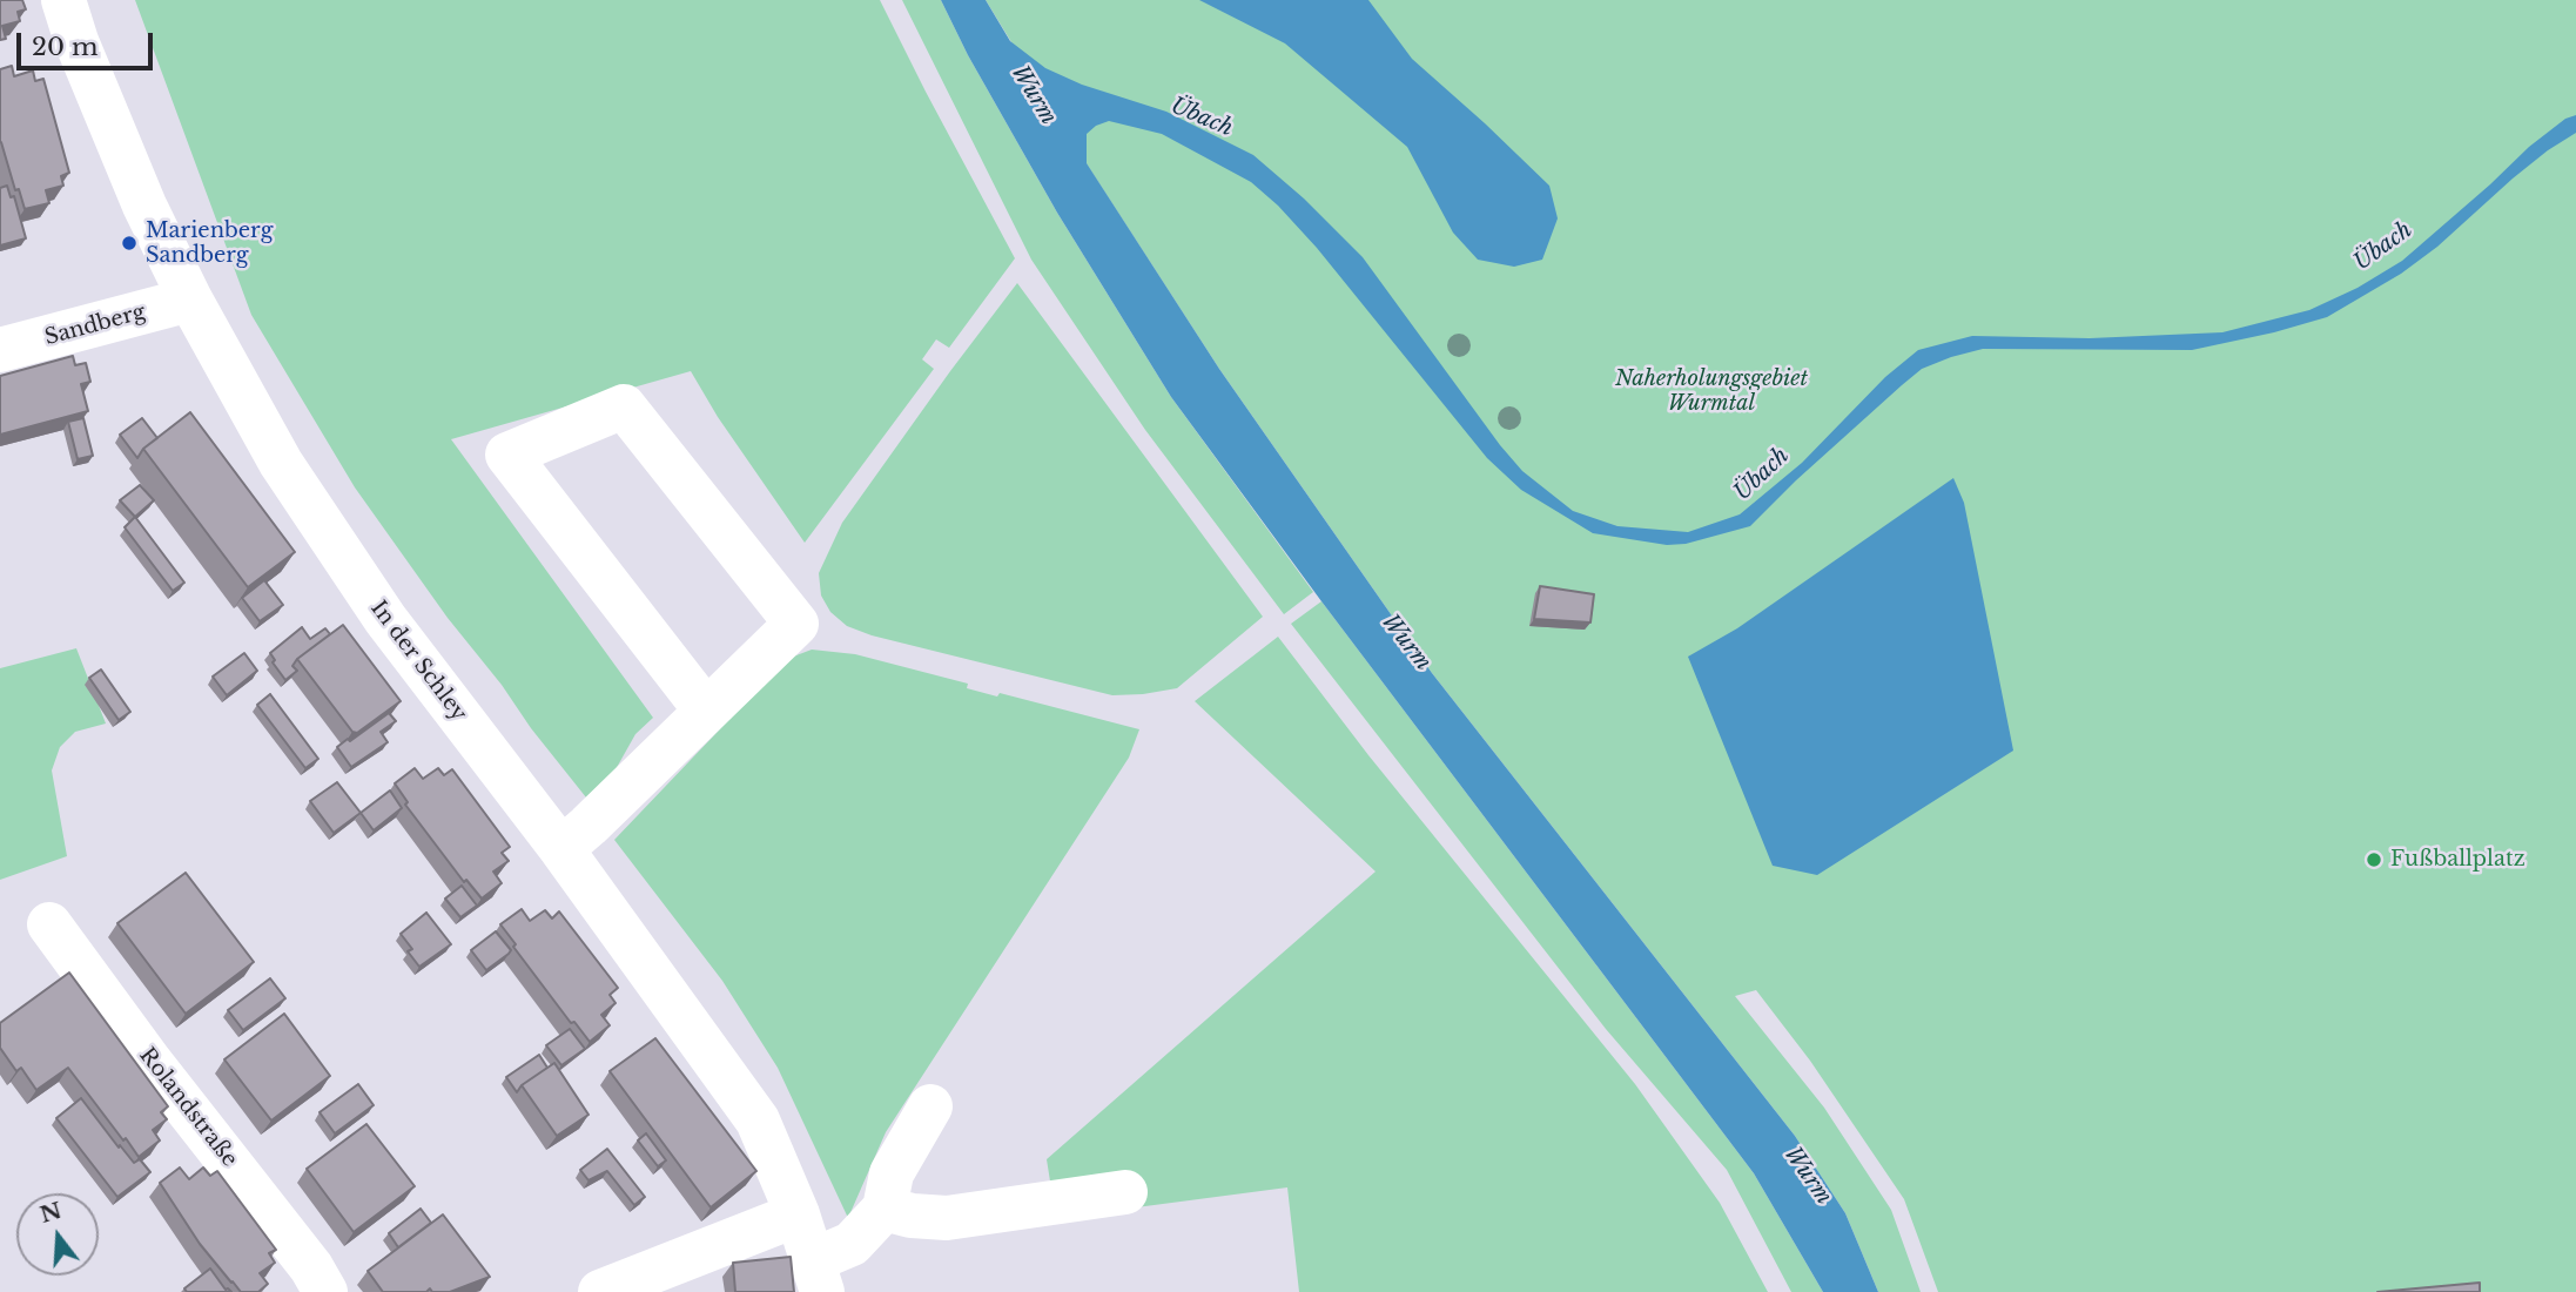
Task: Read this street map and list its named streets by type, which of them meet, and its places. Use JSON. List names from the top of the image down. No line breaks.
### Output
{"streets":{"street":["Sandberg","In der Schley","Rolandstraße"]},"crossings":[["Sandberg","In der Schley"]],"water":["Wurm","Übach"],"parks":["Naherholungsgebiet Wurmtal"],"places":["Marienberg Sandberg","Fußballplatz"],"scale_bar":"20 m","north":"top"}
